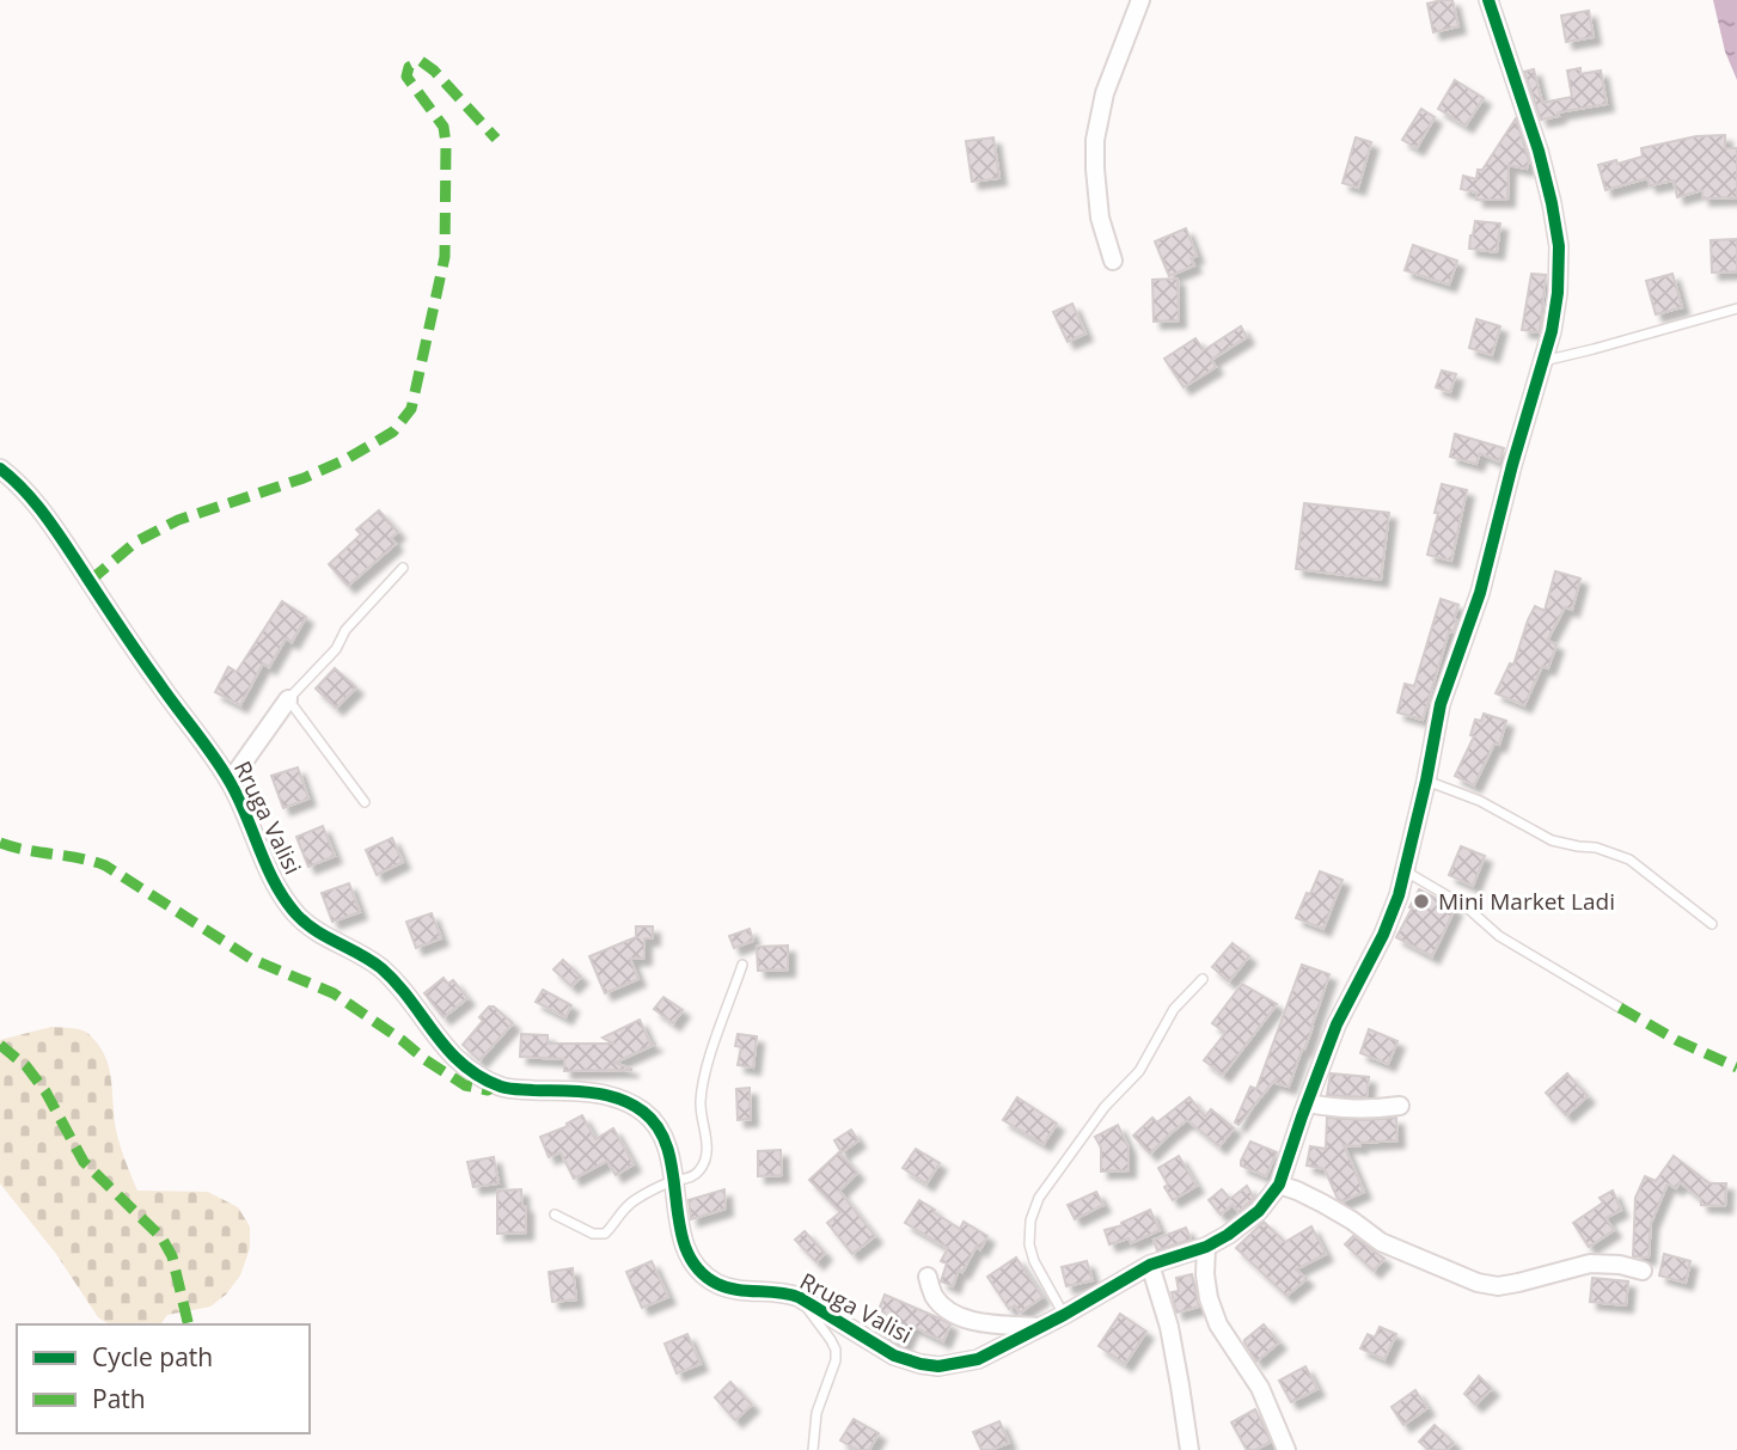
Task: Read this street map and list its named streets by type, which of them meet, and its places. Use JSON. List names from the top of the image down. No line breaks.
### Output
{"streets":{"street":["Rruga Valisi"]},"places":["Mini Market Ladi"],"legend":["Cycle path","Path"]}
